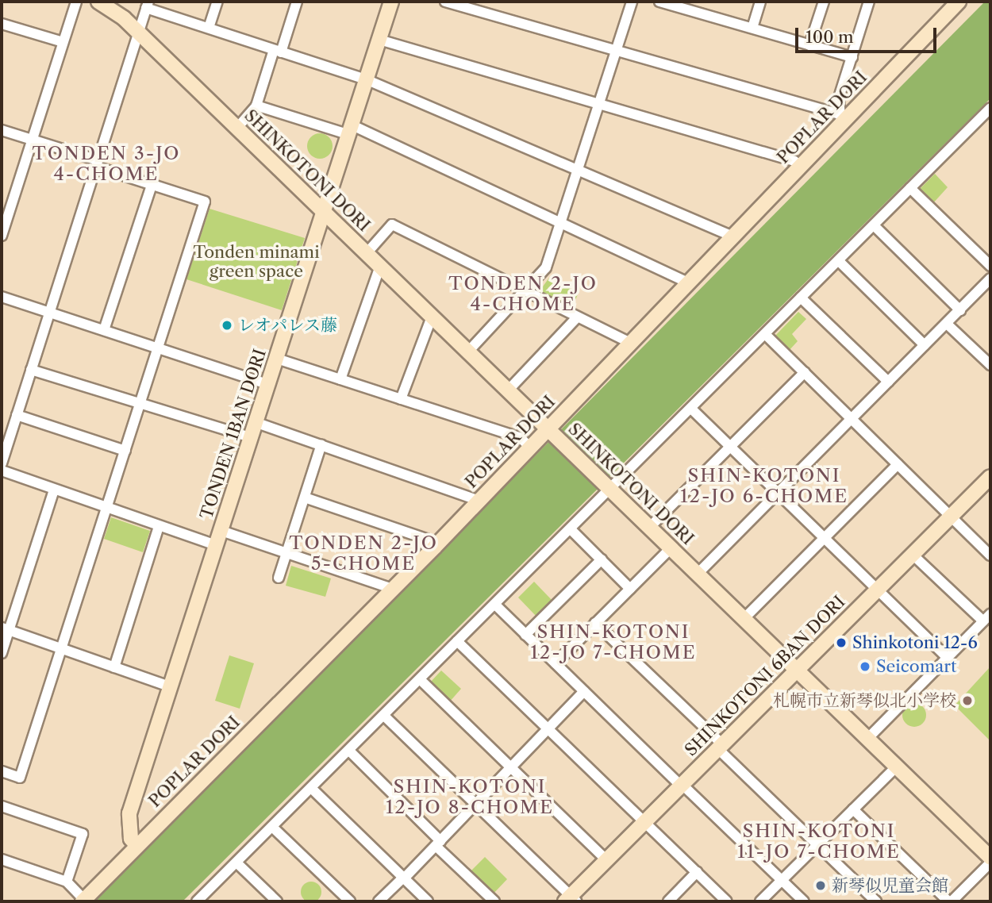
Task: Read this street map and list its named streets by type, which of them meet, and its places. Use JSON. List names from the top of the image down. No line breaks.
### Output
{"streets":{"street":["POPLAR DORI","SHINKOTONI DORI","TONDEN 1BAN DORI","SHINKOTONI 6BAN DORI"]},"crossings":[["POPLAR DORI","SHINKOTONI DORI"],["POPLAR DORI","TONDEN 1BAN DORI"],["SHINKOTONI DORI","TONDEN 1BAN DORI"],["SHINKOTONI DORI","SHINKOTONI 6BAN DORI"]],"districts":["TONDEN 3-JO 4-CHOME","TONDEN 2-JO 4-CHOME","SHIN-KOTONI 12-JO 6-CHOME","TONDEN 2-JO 5-CHOME","SHIN-KOTONI 12-JO 7-CHOME","SHIN-KOTONI 12-JO 8-CHOME","SHIN-KOTONI 11-JO 7-CHOME"],"parks":["Tonden minami green space"],"places":["レオパレス藤","Shinkotoni 12-6","Seicomart","札幌市立新琴似北小学校","新琴似児童会館"],"scale_bar":"100 m"}
